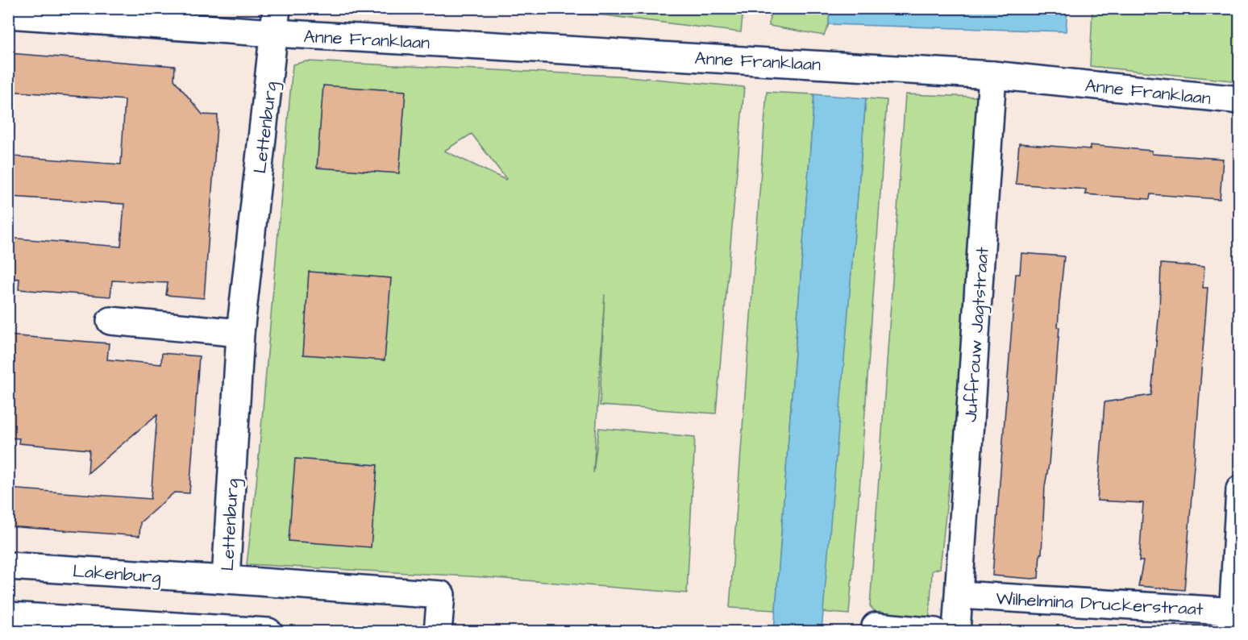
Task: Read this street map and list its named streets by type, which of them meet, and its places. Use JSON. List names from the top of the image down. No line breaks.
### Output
{"streets":{"street":["Anne Franklaan","Lettenburg","Juffrouw Jagtstraat","Lakenburg","Wilhelmina Druckerstraat"]},"crossings":[["Anne Franklaan","Lettenburg"],["Anne Franklaan","Juffrouw Jagtstraat"],["Lettenburg","Lakenburg"],["Juffrouw Jagtstraat","Wilhelmina Druckerstraat"]]}
